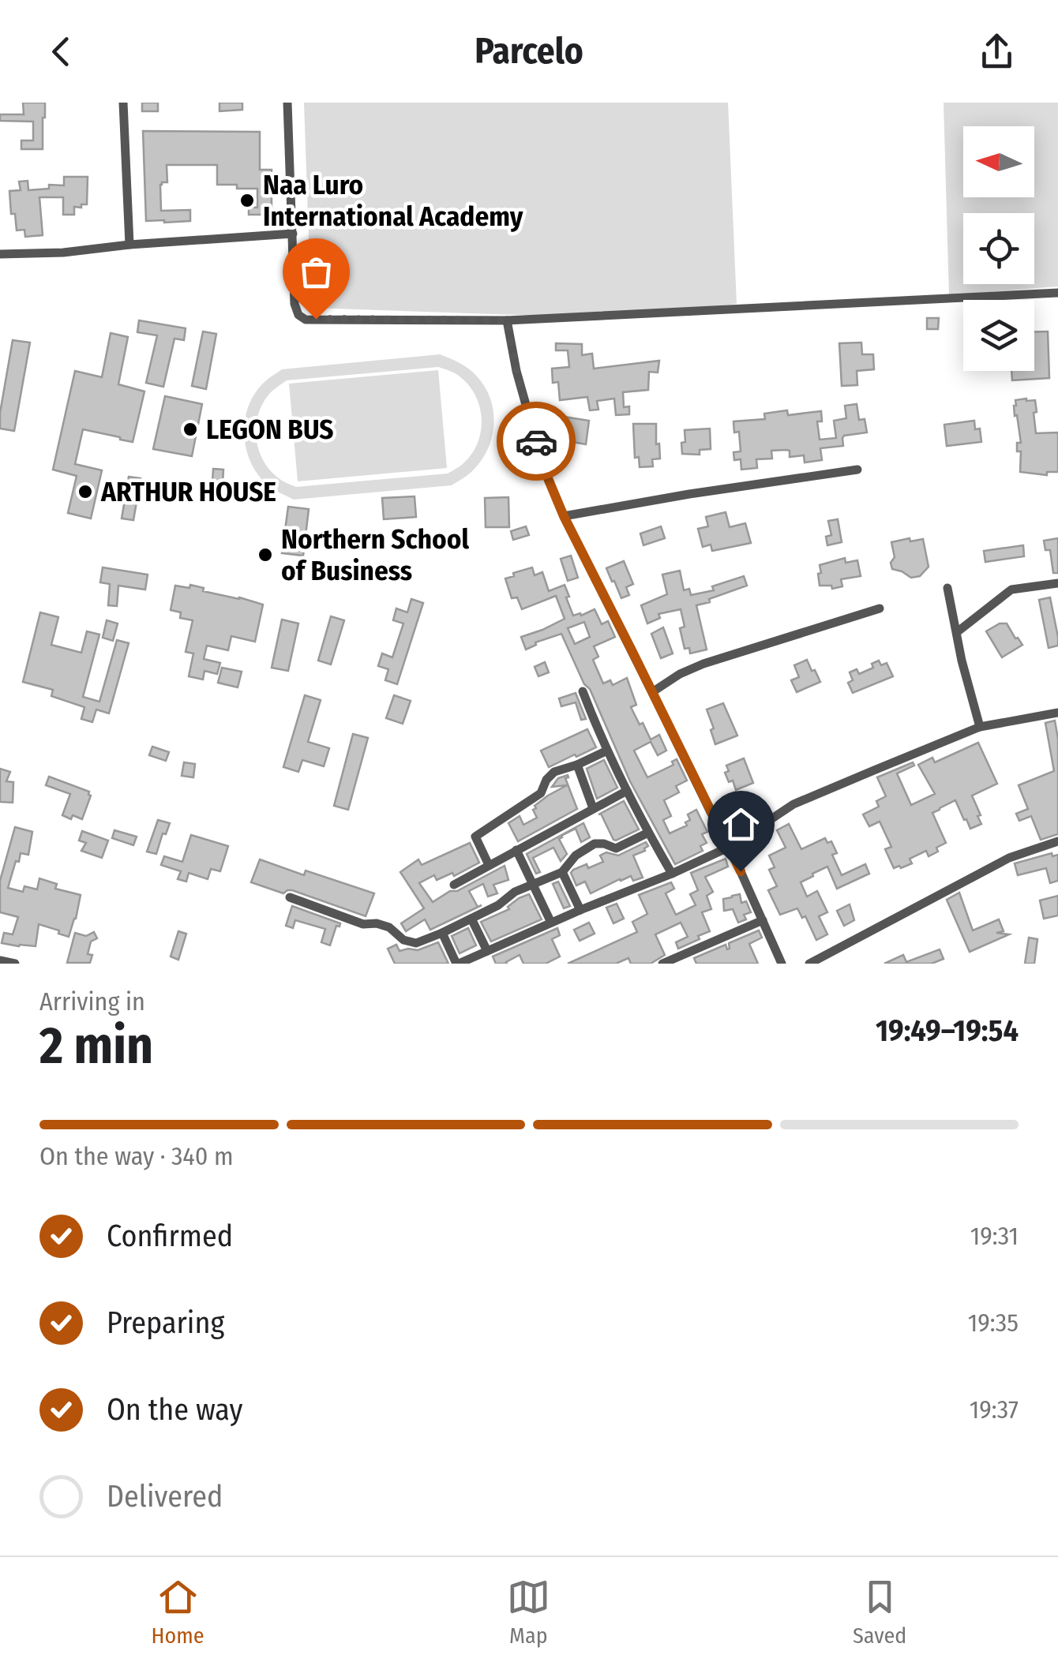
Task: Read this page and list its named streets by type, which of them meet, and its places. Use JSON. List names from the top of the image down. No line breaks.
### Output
{"places":["Naa Luro International Academy","LEGON BUS","ARTHUR HOUSE","Northern School of Business"],"north":"left","page":{"header":"Parcelo","heading":["2 min","Arriving in","19:49–19:54"],"bar":"On the way · 340 m","list":[["Confirmed","19:31"],["Preparing","19:35"],["On the way","19:37"],"Delivered"],"tabs":["Home","Map","Saved"]}}
